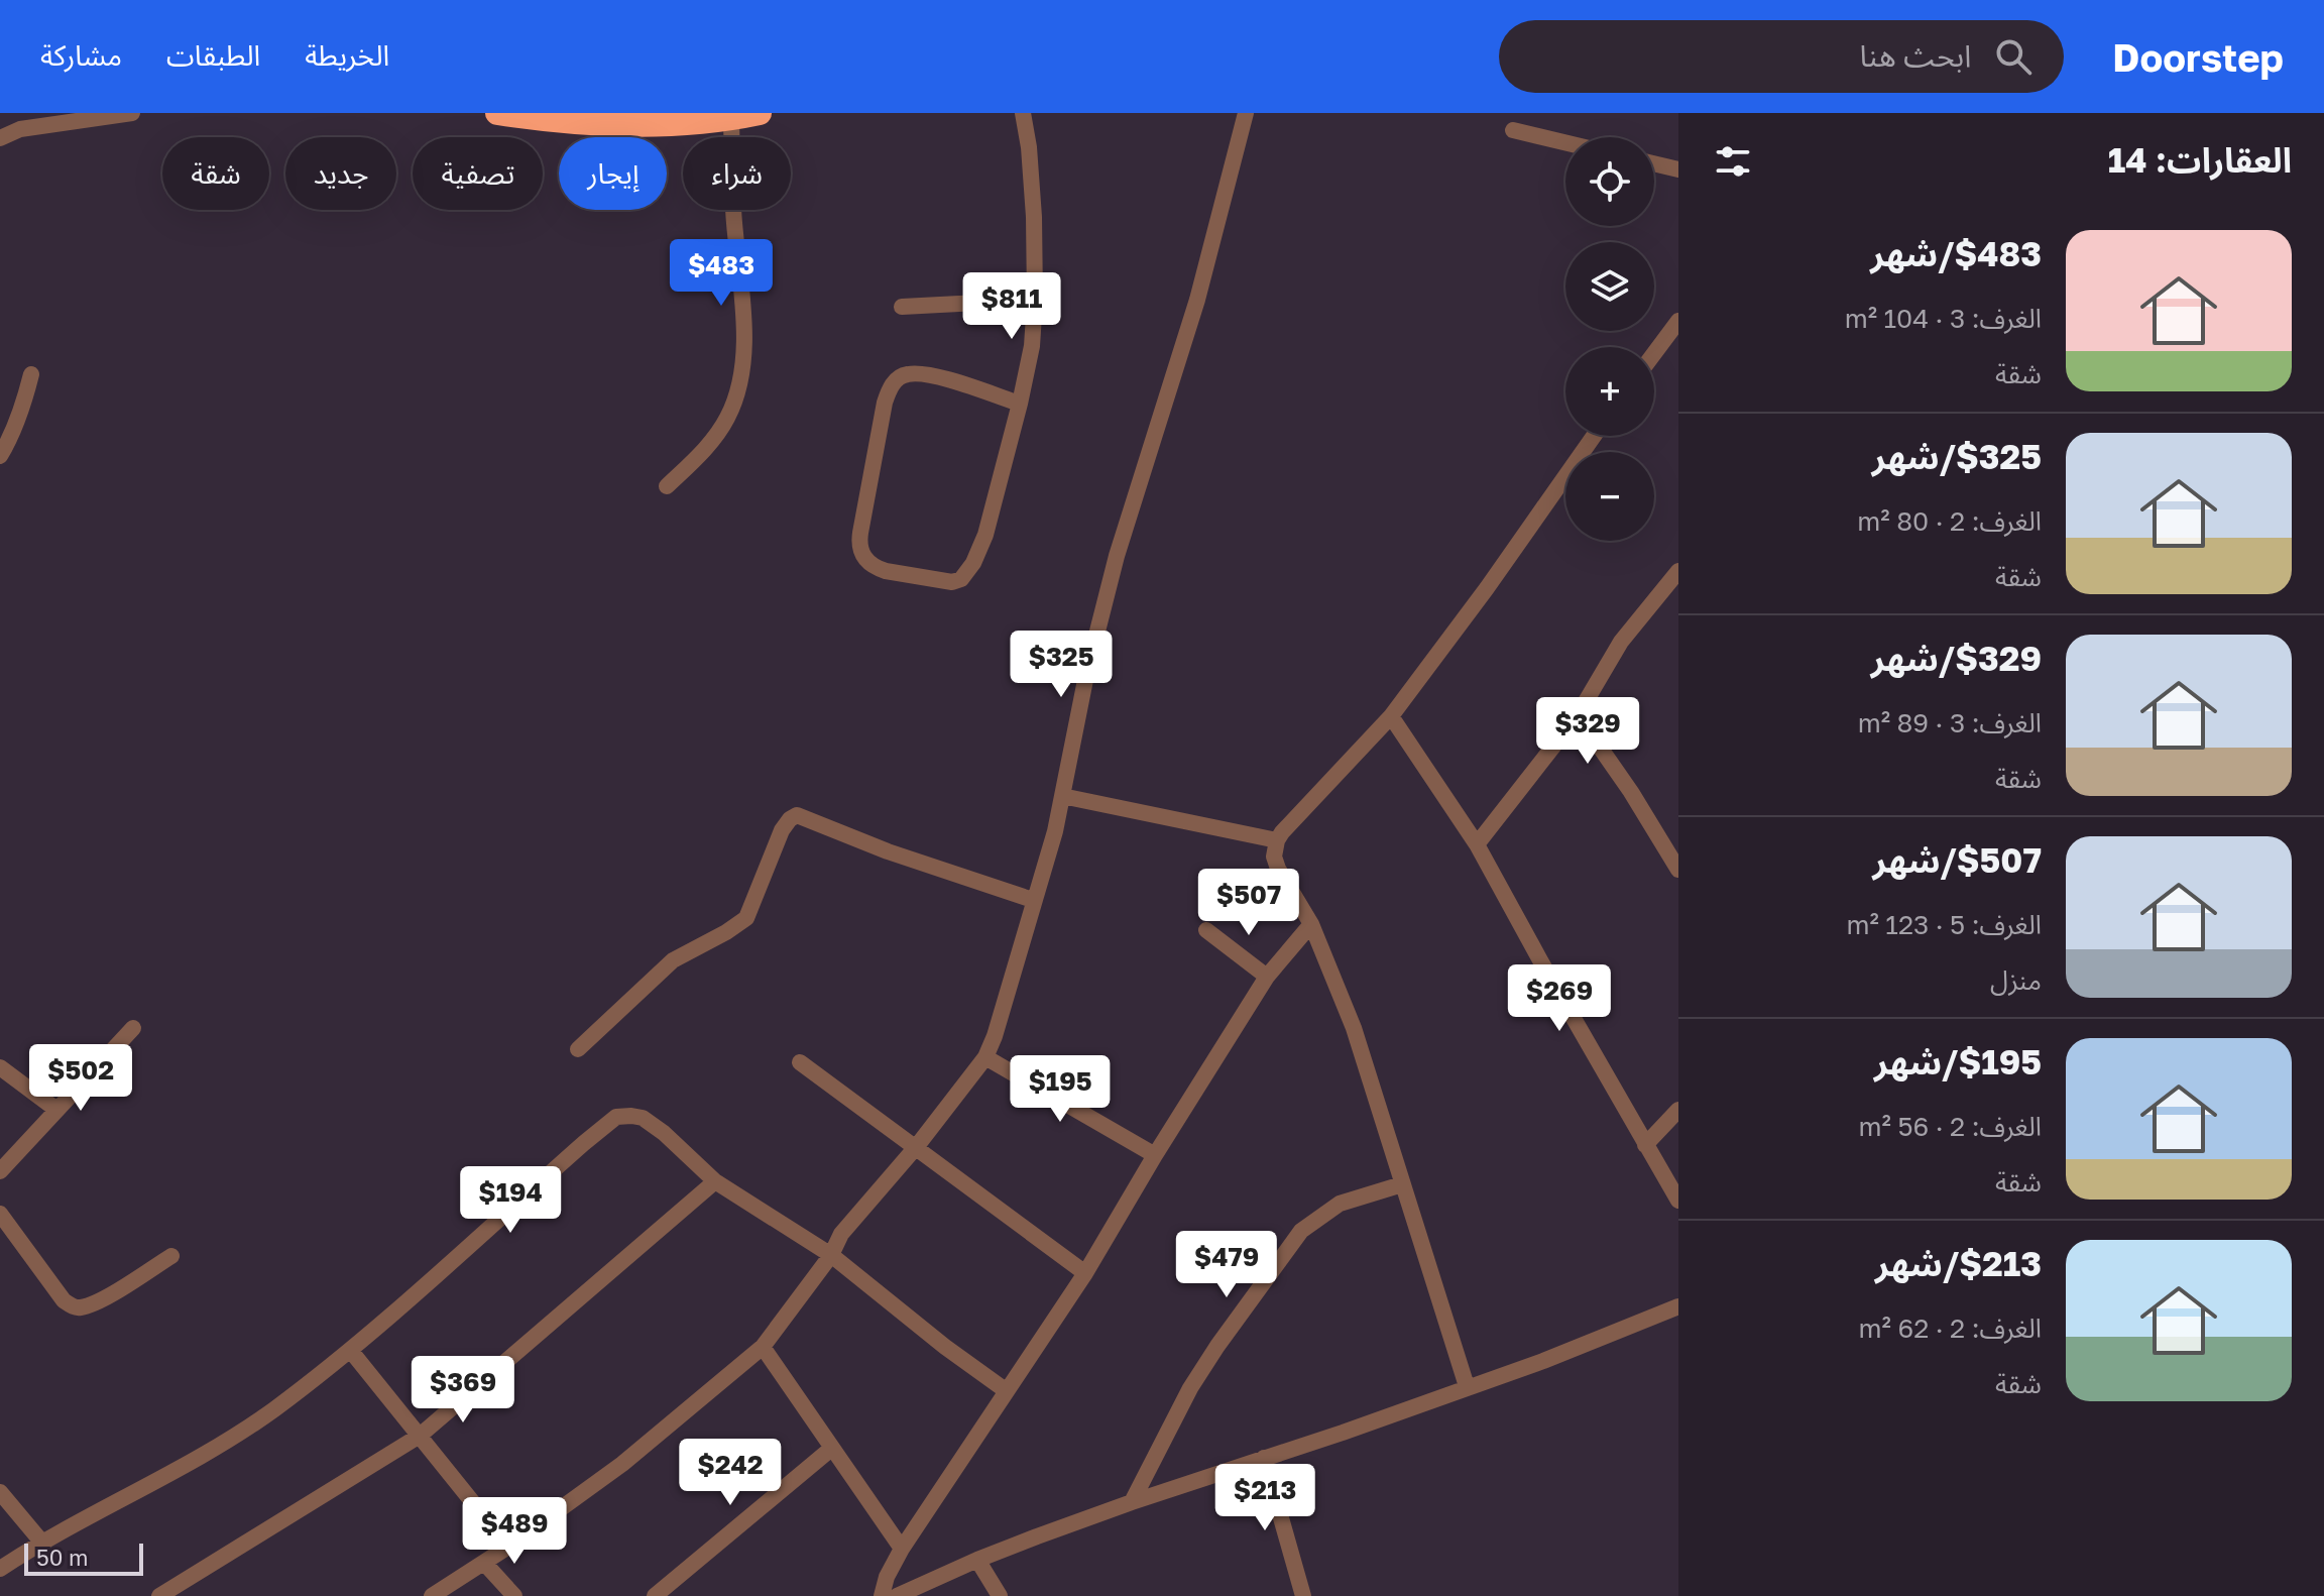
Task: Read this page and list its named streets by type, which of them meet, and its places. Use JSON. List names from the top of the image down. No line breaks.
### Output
{"scale_bar":"50 m","page":{"header":"Doorstep","search":"ابحث هنا","nav":["الخريطة","الطبقات","مشاركة"],"heading":"العقارات: 14","map_buttons":["+","−"],"chip":["شراء","إيجار","تصفية","جديد","شقة"],"list":[{"name":"$483/شهر","note":"الغرف: 3 · 104 m² · شقة"},{"name":"$325/شهر","note":"الغرف: 2 · 80 m² · شقة"},{"name":"$329/شهر","note":"الغرف: 3 · 89 m² · شقة"},{"name":"$507/شهر","note":"الغرف: 5 · 123 m² · منزل"},{"name":"$195/شهر","note":"الغرف: 2 · 56 m² · شقة"},{"name":"$213/شهر","note":"الغرف: 2 · 62 m² · شقة"}],"price":["$483","$811","$325","$329","$507","$269","$502","$195","$194","$479","$369","$242","$213","$489"],"scale":"50 m"}}
